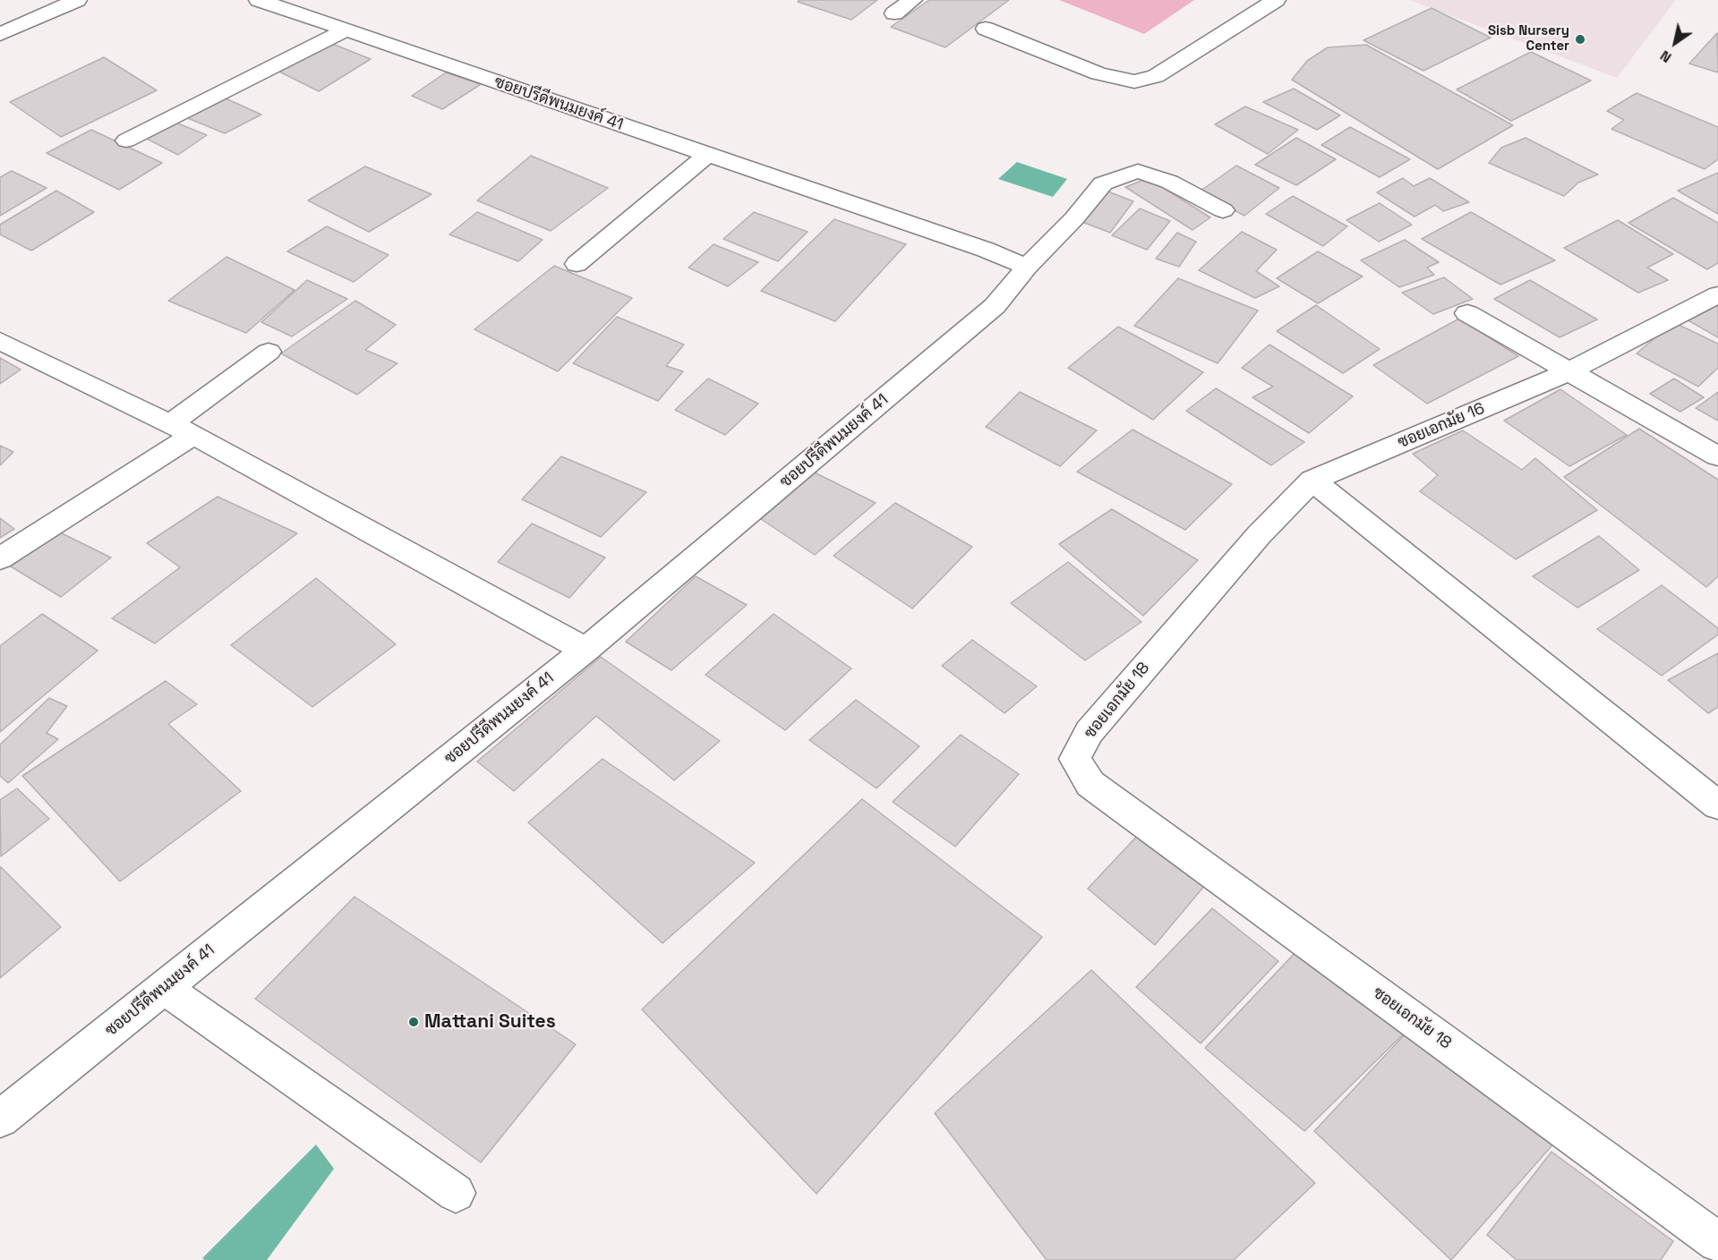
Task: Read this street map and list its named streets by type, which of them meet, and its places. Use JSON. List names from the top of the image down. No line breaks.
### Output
{"streets":{"street":["ซอยปรีดีพนมยงค์ 41","ซอยเอกมัย 16","ซอยเอกมัย 18"]},"crossings":[["ซอยเอกมัย 16","ซอยเอกมัย 18"]],"places":["Sisb Nursery Center","Mattani Suites"],"north":"bottom left"}
